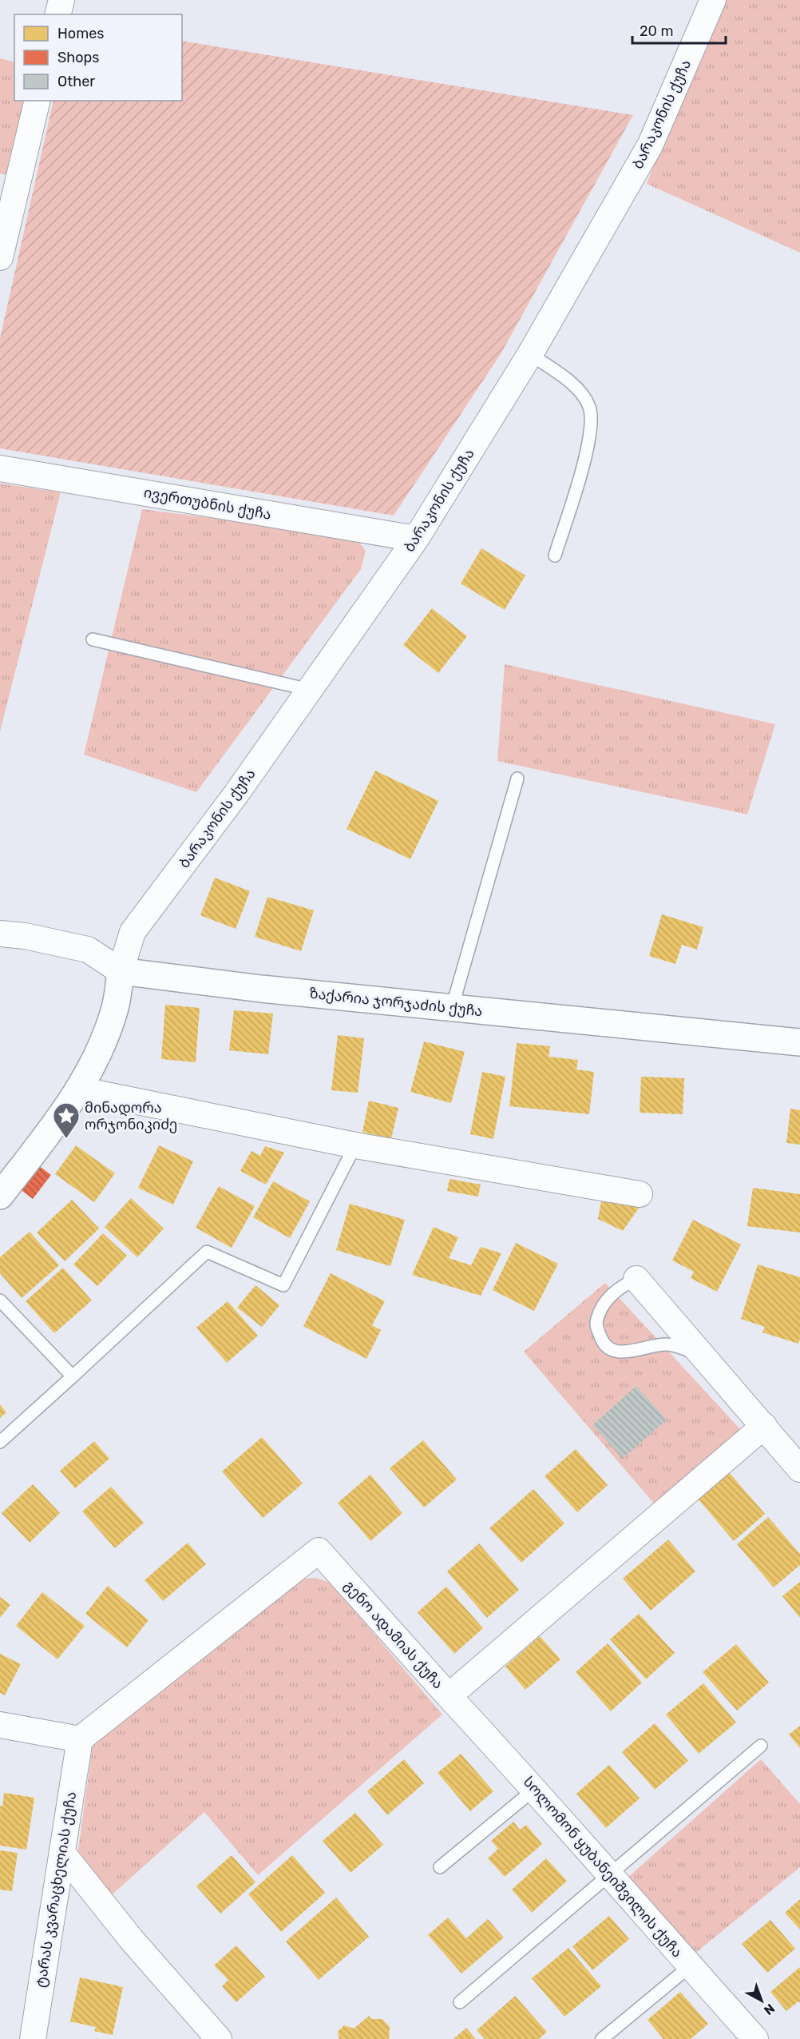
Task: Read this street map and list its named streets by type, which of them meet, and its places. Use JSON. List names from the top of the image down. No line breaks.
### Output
{"streets":{"street":["ბარაკონის ქუჩა","ივერთუბნის ქუჩა","ზაქარია ჯორჯაძის ქუჩა","გენო ადამიას ქუჩა","სოლომონ ყუბანეიშვილის ქუჩა","ტარას კვარაცხელიას ქუჩა"]},"crossings":[["ბარაკონის ქუჩა","ივერთუბნის ქუჩა"],["ბარაკონის ქუჩა","ზაქარია ჯორჯაძის ქუჩა"],["გენო ადამიას ქუჩა","სოლომონ ყუბანეიშვილის ქუჩა"],["გენო ადამიას ქუჩა","ტარას კვარაცხელიას ქუჩა"]],"places":{"place":["მინადორა ორჯონიკიძე"]},"legend":["Homes","Shops","Other"],"scale_bar":"20 m","north":"bottom right"}
